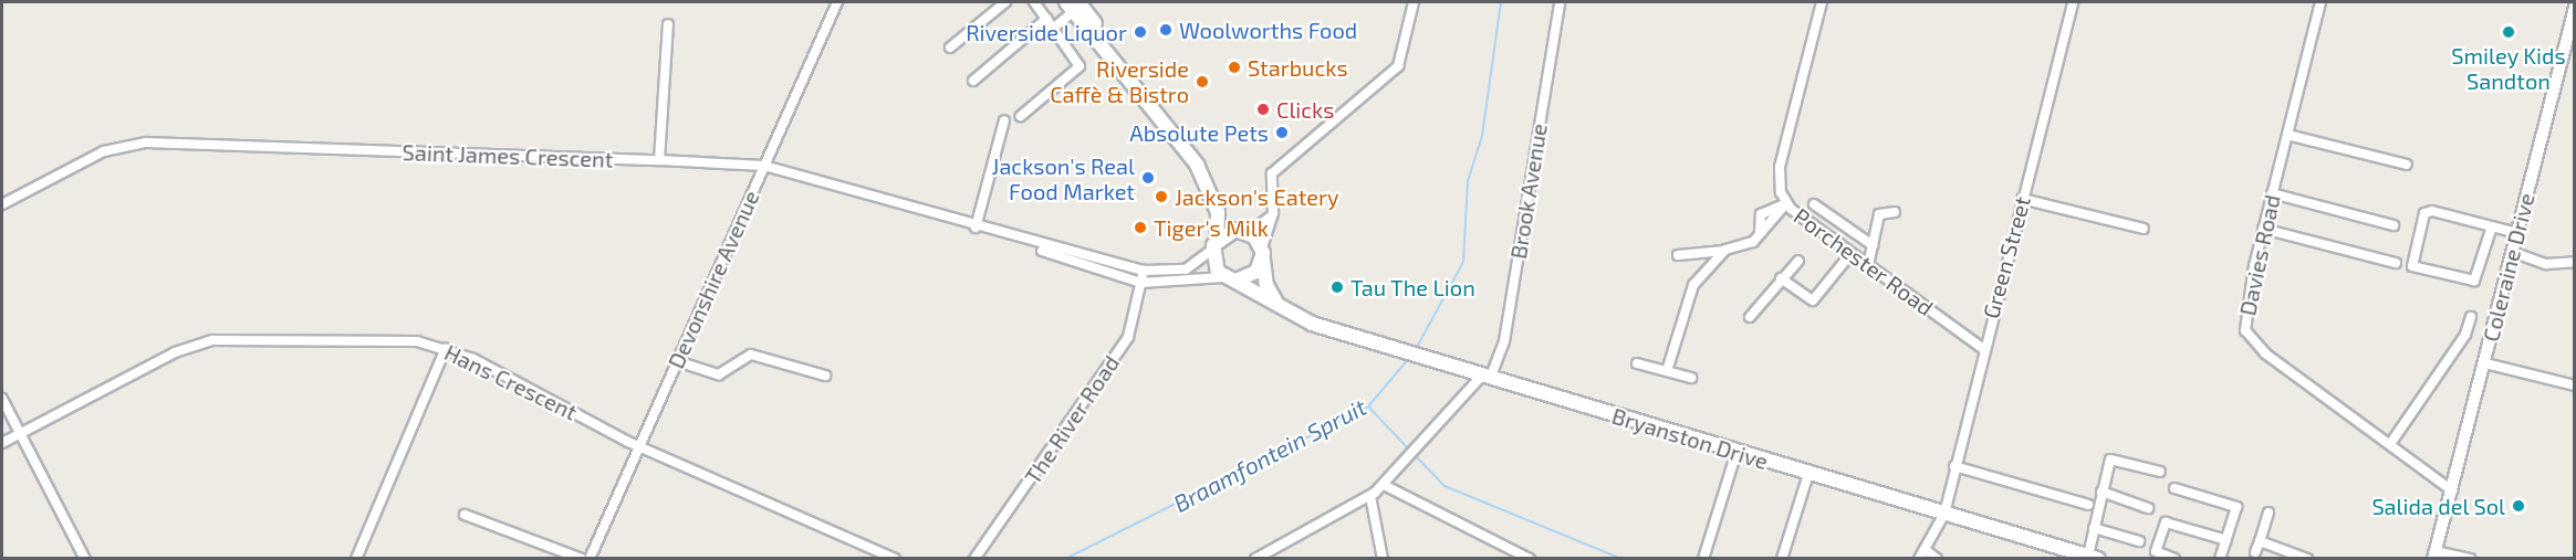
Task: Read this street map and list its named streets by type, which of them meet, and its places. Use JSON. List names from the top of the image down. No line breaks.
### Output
{"streets":{"main road":["Bryanston Drive"],"street":["Saint James Crescent","Brook Avenue","Davies Road","Green Street","Porchester Road","Coleraine Drive","Devonshire Avenue","Hans Crescent","The River Road"]},"crossings":[["Saint James Crescent","Devonshire Avenue"],["Saint James Crescent","The River Road"],["Saint James Crescent","Bryanston Drive"],["Brook Avenue","Bryanston Drive"],["Davies Road","Coleraine Drive"],["Green Street","Porchester Road"],["Green Street","Bryanston Drive"],["Devonshire Avenue","Hans Crescent"]],"water":["Braamfontein Spruit"],"places":["Woolworths Food","Riverside Liquor","Smiley Kids Sandton","Starbucks","Riverside Caffè & Bistro","Clicks","Absolute Pets","Jackson's Real Food Market","Jackson's Eatery","Tiger's Milk","Tau The Lion","Salida del Sol"]}
